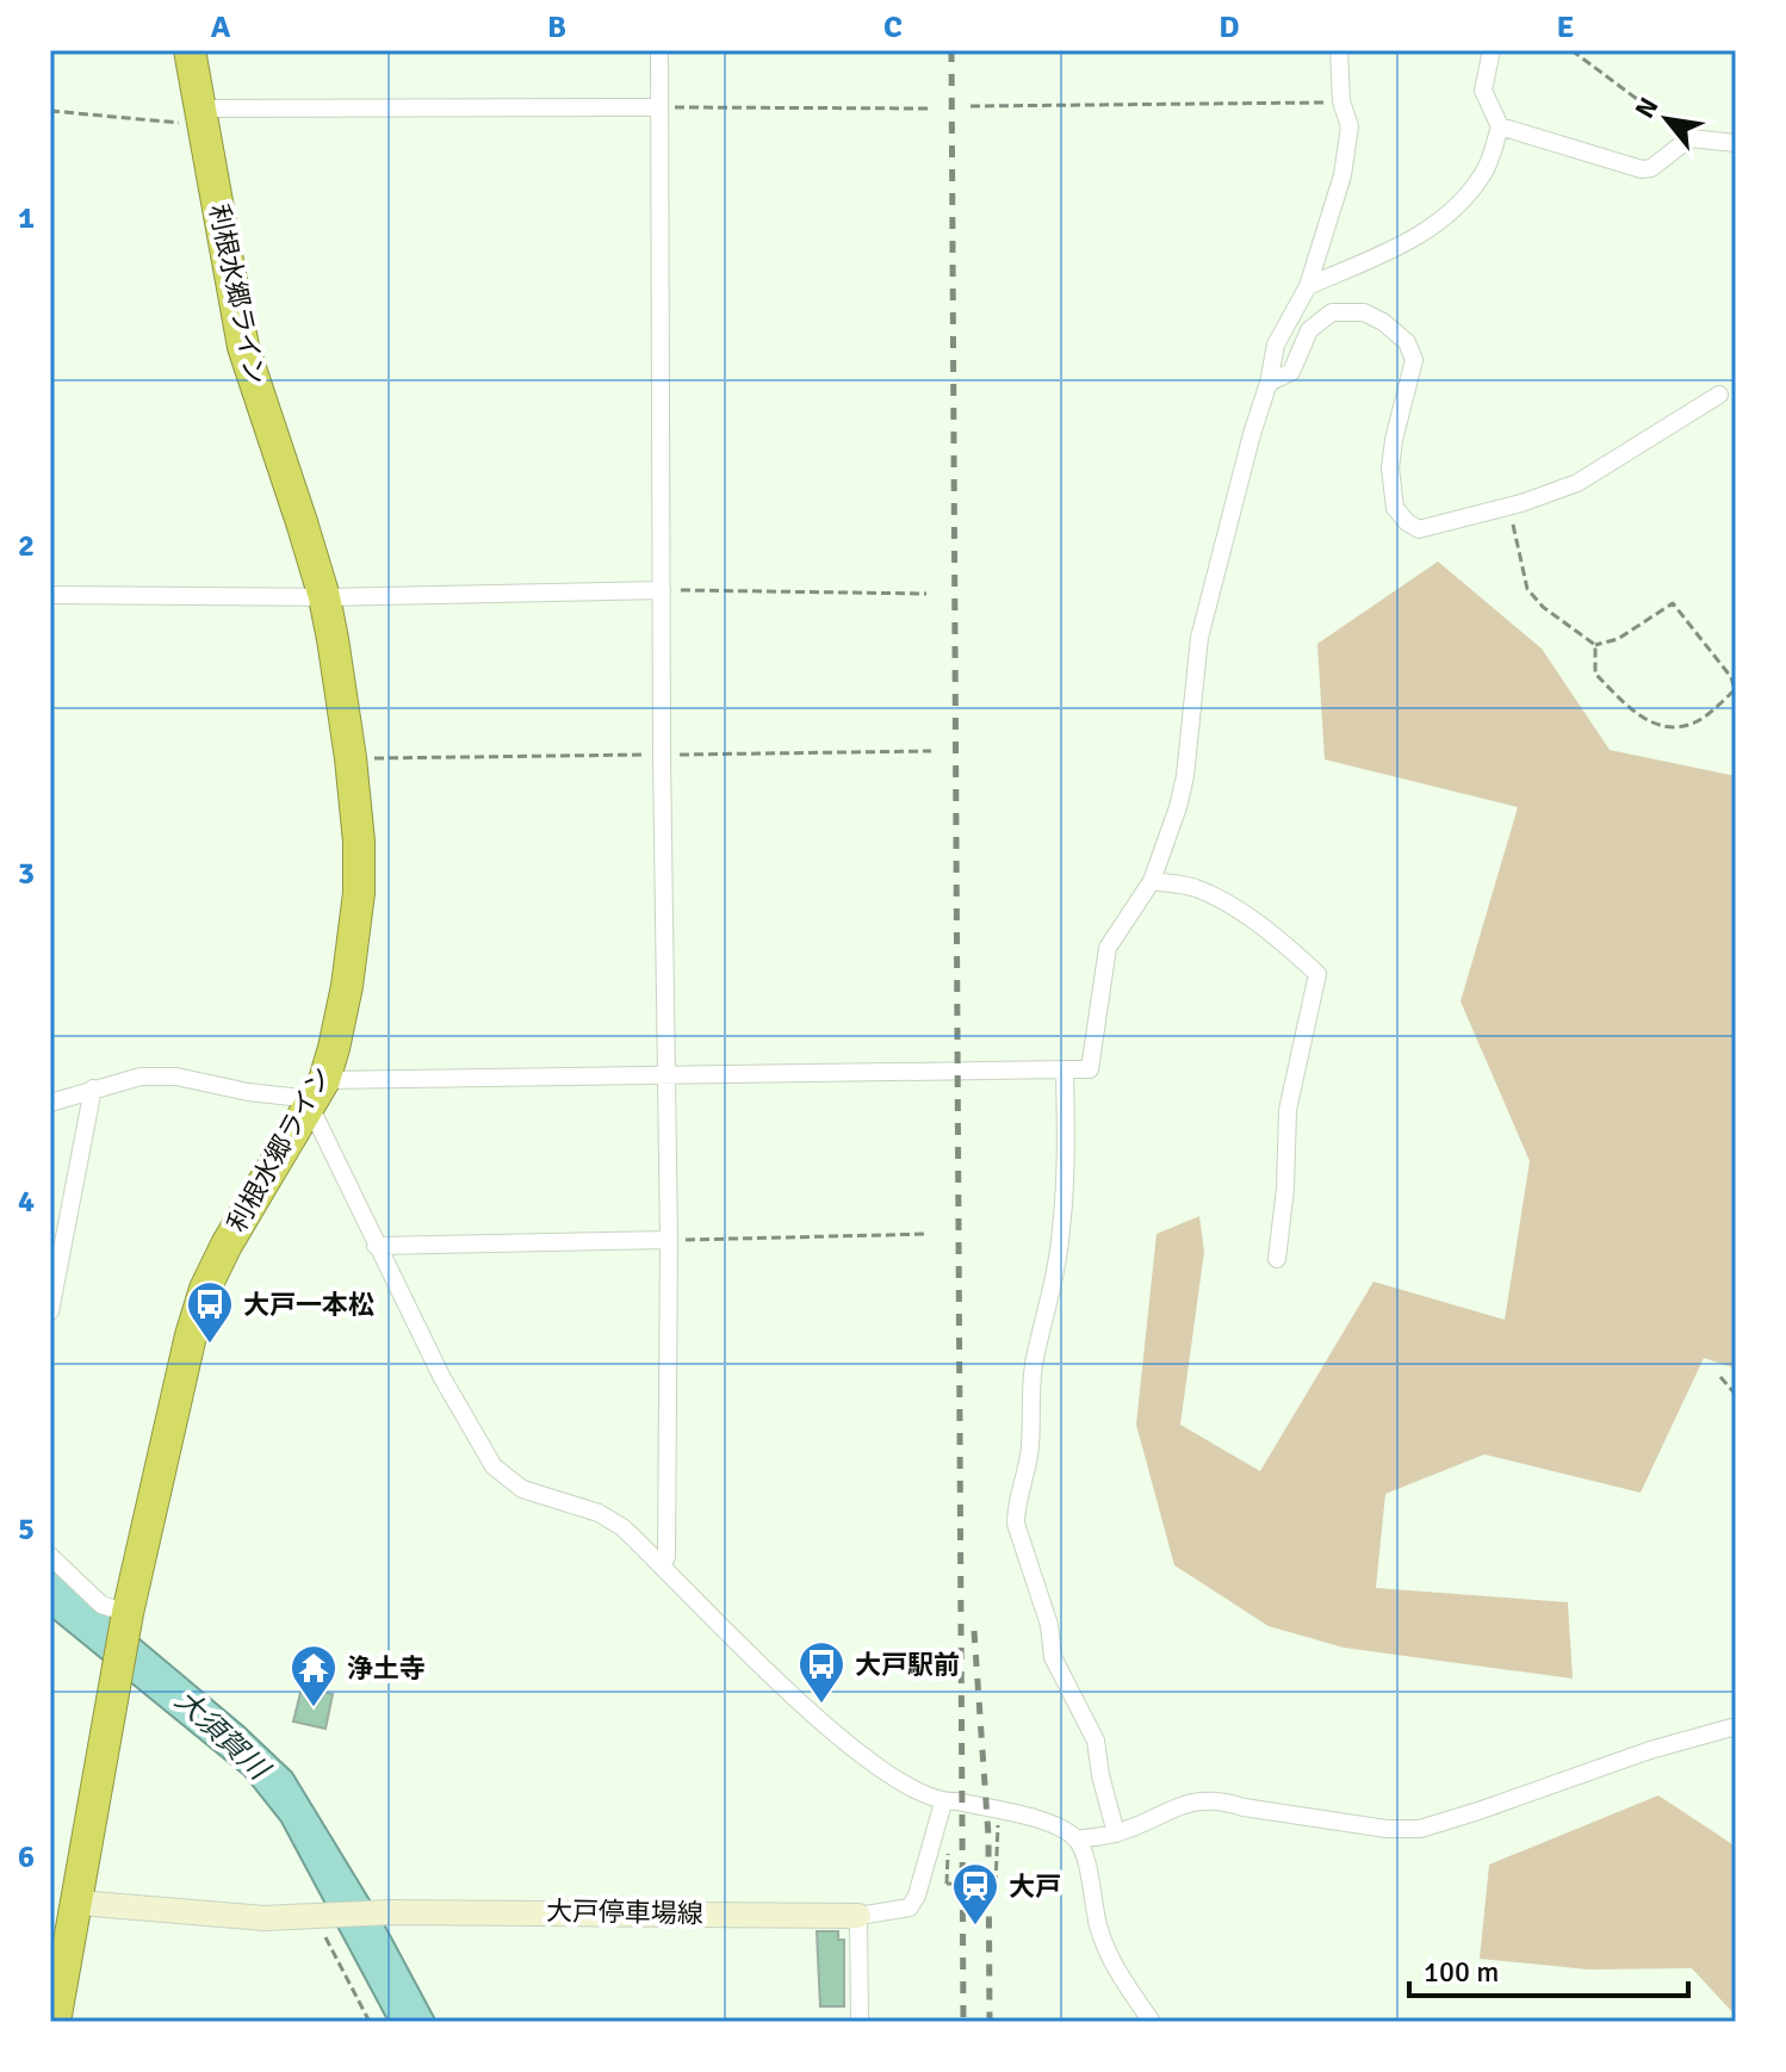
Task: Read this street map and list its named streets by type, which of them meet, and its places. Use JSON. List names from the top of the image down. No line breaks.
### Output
{"streets":{"highway":["利根水郷ライン"],"main road":["大戸停車場線"]},"water":["大須賀川"],"places":{"bus stop":["大戸一本松","大戸駅前"],"temple":["浄土寺"],"station":["大戸"]},"scale_bar":"100 m","north":"top left","grid":{"columns":["A","B","C","D","E"],"rows":["1","2","3","4","5","6"]}}
